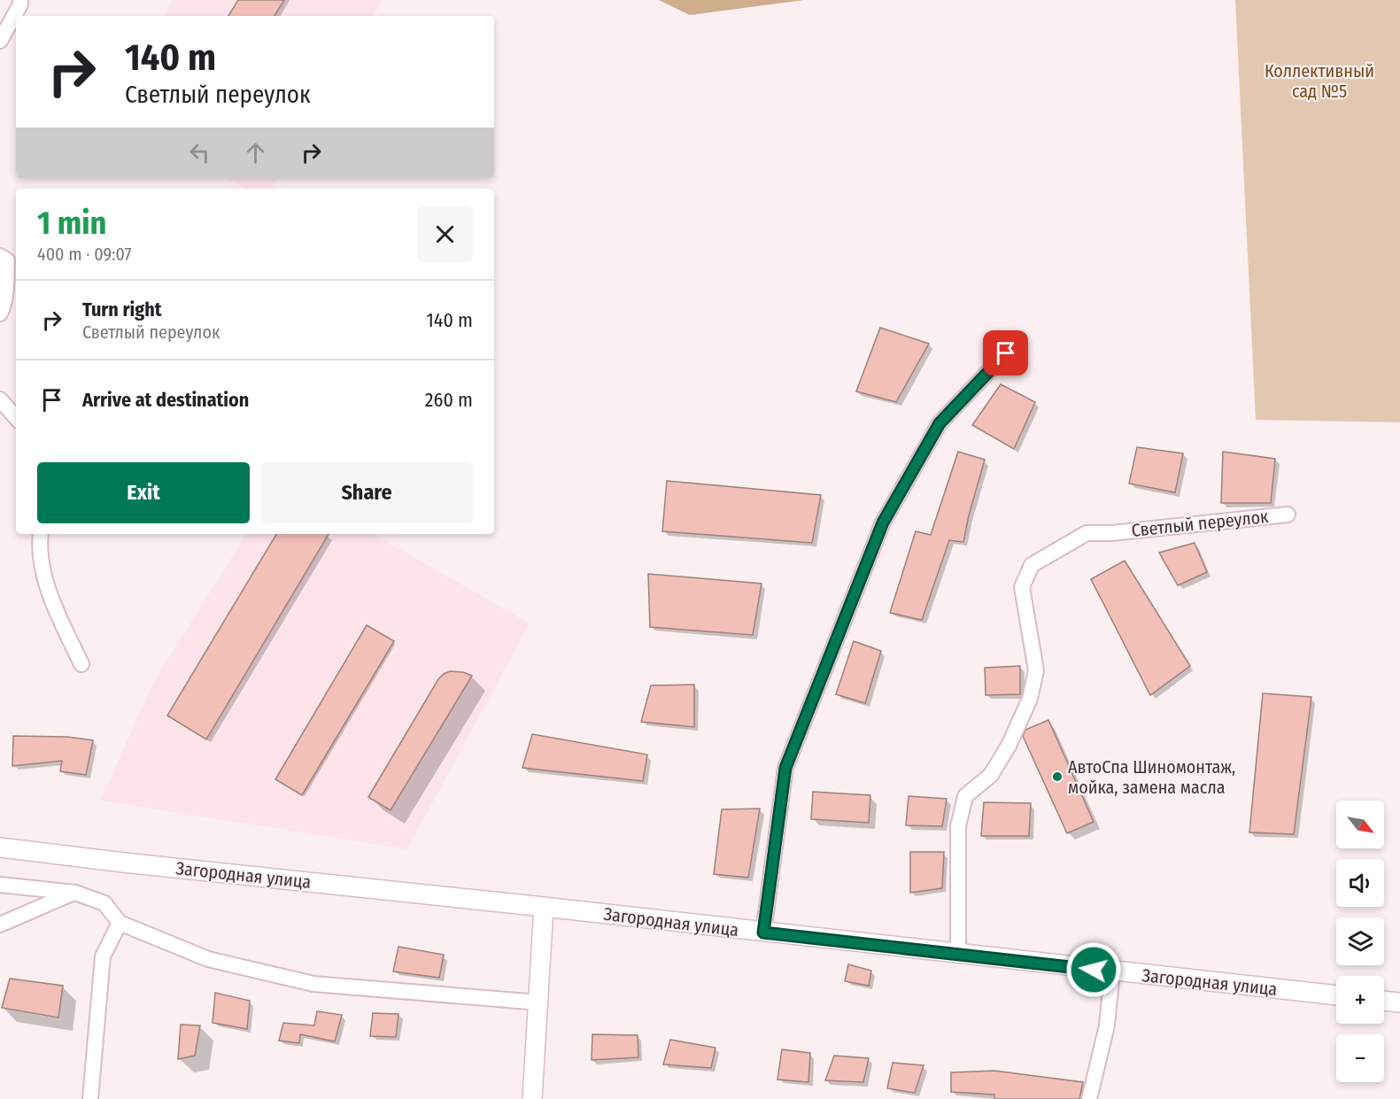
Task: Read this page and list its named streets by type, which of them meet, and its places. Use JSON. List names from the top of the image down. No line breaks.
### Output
{"streets":{"street":["Светлый переулок","Загородная улица"]},"crossings":[["Светлый переулок","Загородная улица"]],"parks":["Коллективный сад №5"],"places":["АвтоСпа Шиномонтаж, мойка, замена масла"],"north":"bottom right","page":{"turn":["140 m","Светлый переулок"],"heading":["1 min","400 m · 09:07"],"list":[{"name":"Turn right","note":"Светлый переулок","value":"140 m"},{"name":"Arrive at destination","value":"260 m"}],"buttons":["Exit","Share"],"map_buttons":["+","−"]}}
